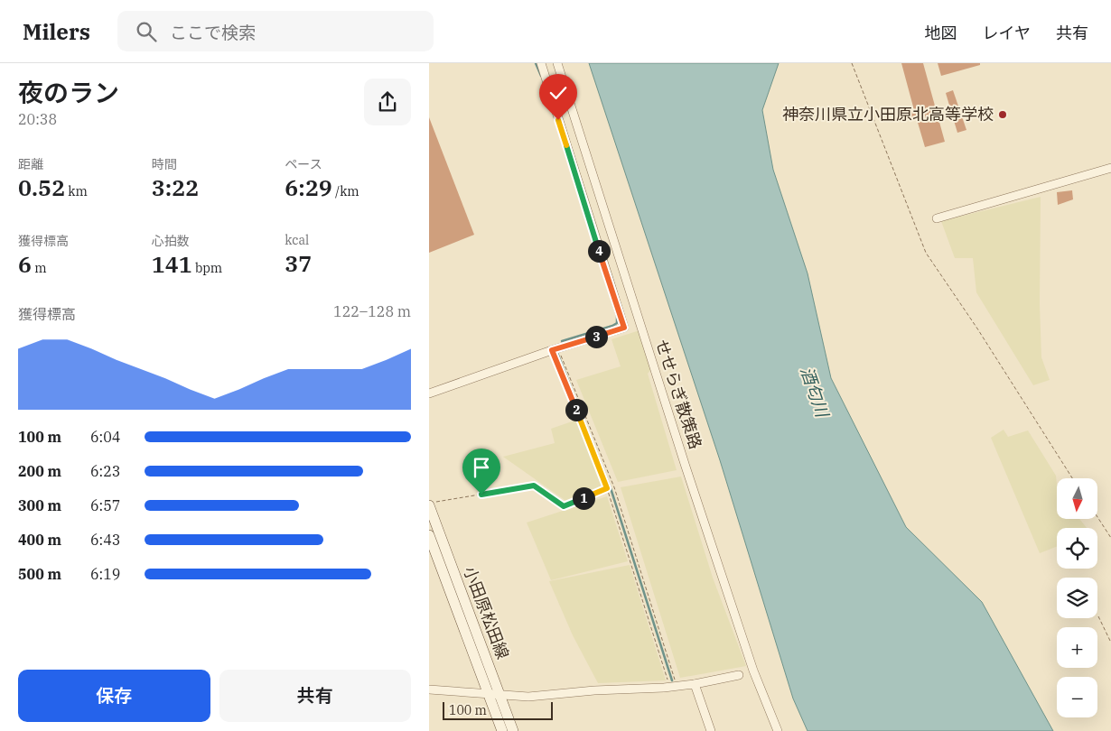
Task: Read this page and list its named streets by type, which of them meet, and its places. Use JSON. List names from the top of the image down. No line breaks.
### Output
{"streets":{"main road":["小田原松田線"],"street":["せせらぎ散策路"]},"water":["酒匂川"],"places":["神奈川県立小田原北高等学校"],"scale_bar":"100 m","north":"bottom","page":{"header":"Milers","search":"ここで検索","nav":["地図","レイヤ","共有"],"heading":["夜のラン","20:38"],"stats":[["距離","0.52 km"],["時間","3:22"],["ペース","6:29 /km"],["獲得標高","6 m"],["心拍数","141 bpm"],["kcal","37"]],"pins":["4","3","2","1"],"chart":["獲得標高","122–128 m"],"list":[{"name":"100 m","note":"6:04"},{"name":"200 m","note":"6:23"},{"name":"300 m","note":"6:57"},{"name":"400 m","note":"6:43"},{"name":"500 m","note":"6:19"}],"map_buttons":["+","−"],"buttons":["保存","共有"],"scale":"100 m"}}
